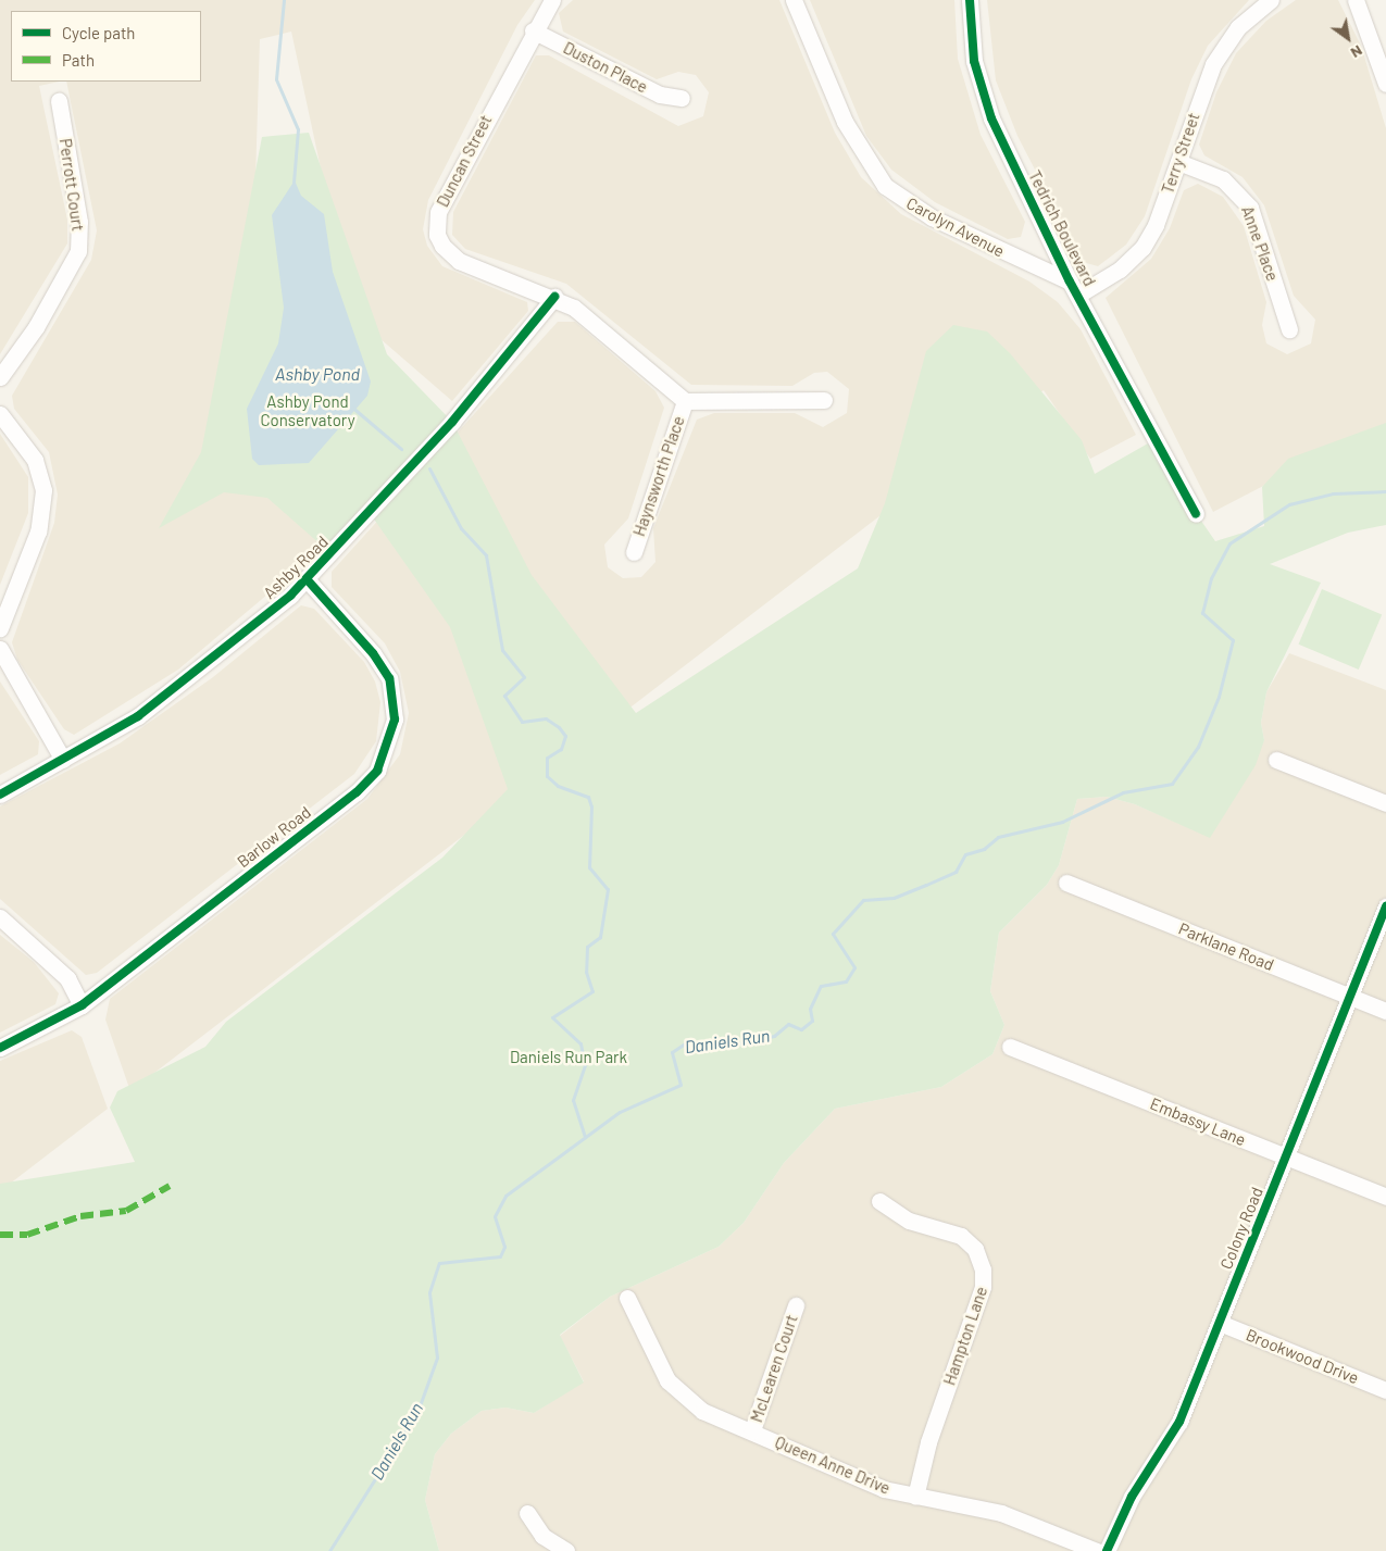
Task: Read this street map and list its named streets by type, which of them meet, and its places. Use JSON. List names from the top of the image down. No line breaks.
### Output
{"streets":{"street":["Duston Place","Terry Street","Duncan Street","Perrott Court","Carolyn Avenue","Tedrich Boulevard","Anne Place","Haynsworth Place","Ashby Road","Barlow Road","Parklane Road","Embassy Lane","Colony Road","Hampton Lane","Brookwood Drive","McLearen Court","Queen Anne Drive"]},"crossings":[["Duston Place","Duncan Street"],["Terry Street","Carolyn Avenue"],["Terry Street","Tedrich Boulevard"],["Terry Street","Anne Place"],["Duncan Street","Haynsworth Place"],["Duncan Street","Ashby Road"],["Carolyn Avenue","Tedrich Boulevard"],["Ashby Road","Barlow Road"],["Parklane Road","Colony Road"],["Embassy Lane","Colony Road"],["Colony Road","Brookwood Drive"],["Hampton Lane","Queen Anne Drive"],["McLearen Court","Queen Anne Drive"]],"water":["Ashby Pond","Daniels Run"],"parks":["Ashby Pond Conservatory","Daniels Run Park"],"legend":["Cycle path","Path"],"north":"bottom right"}
